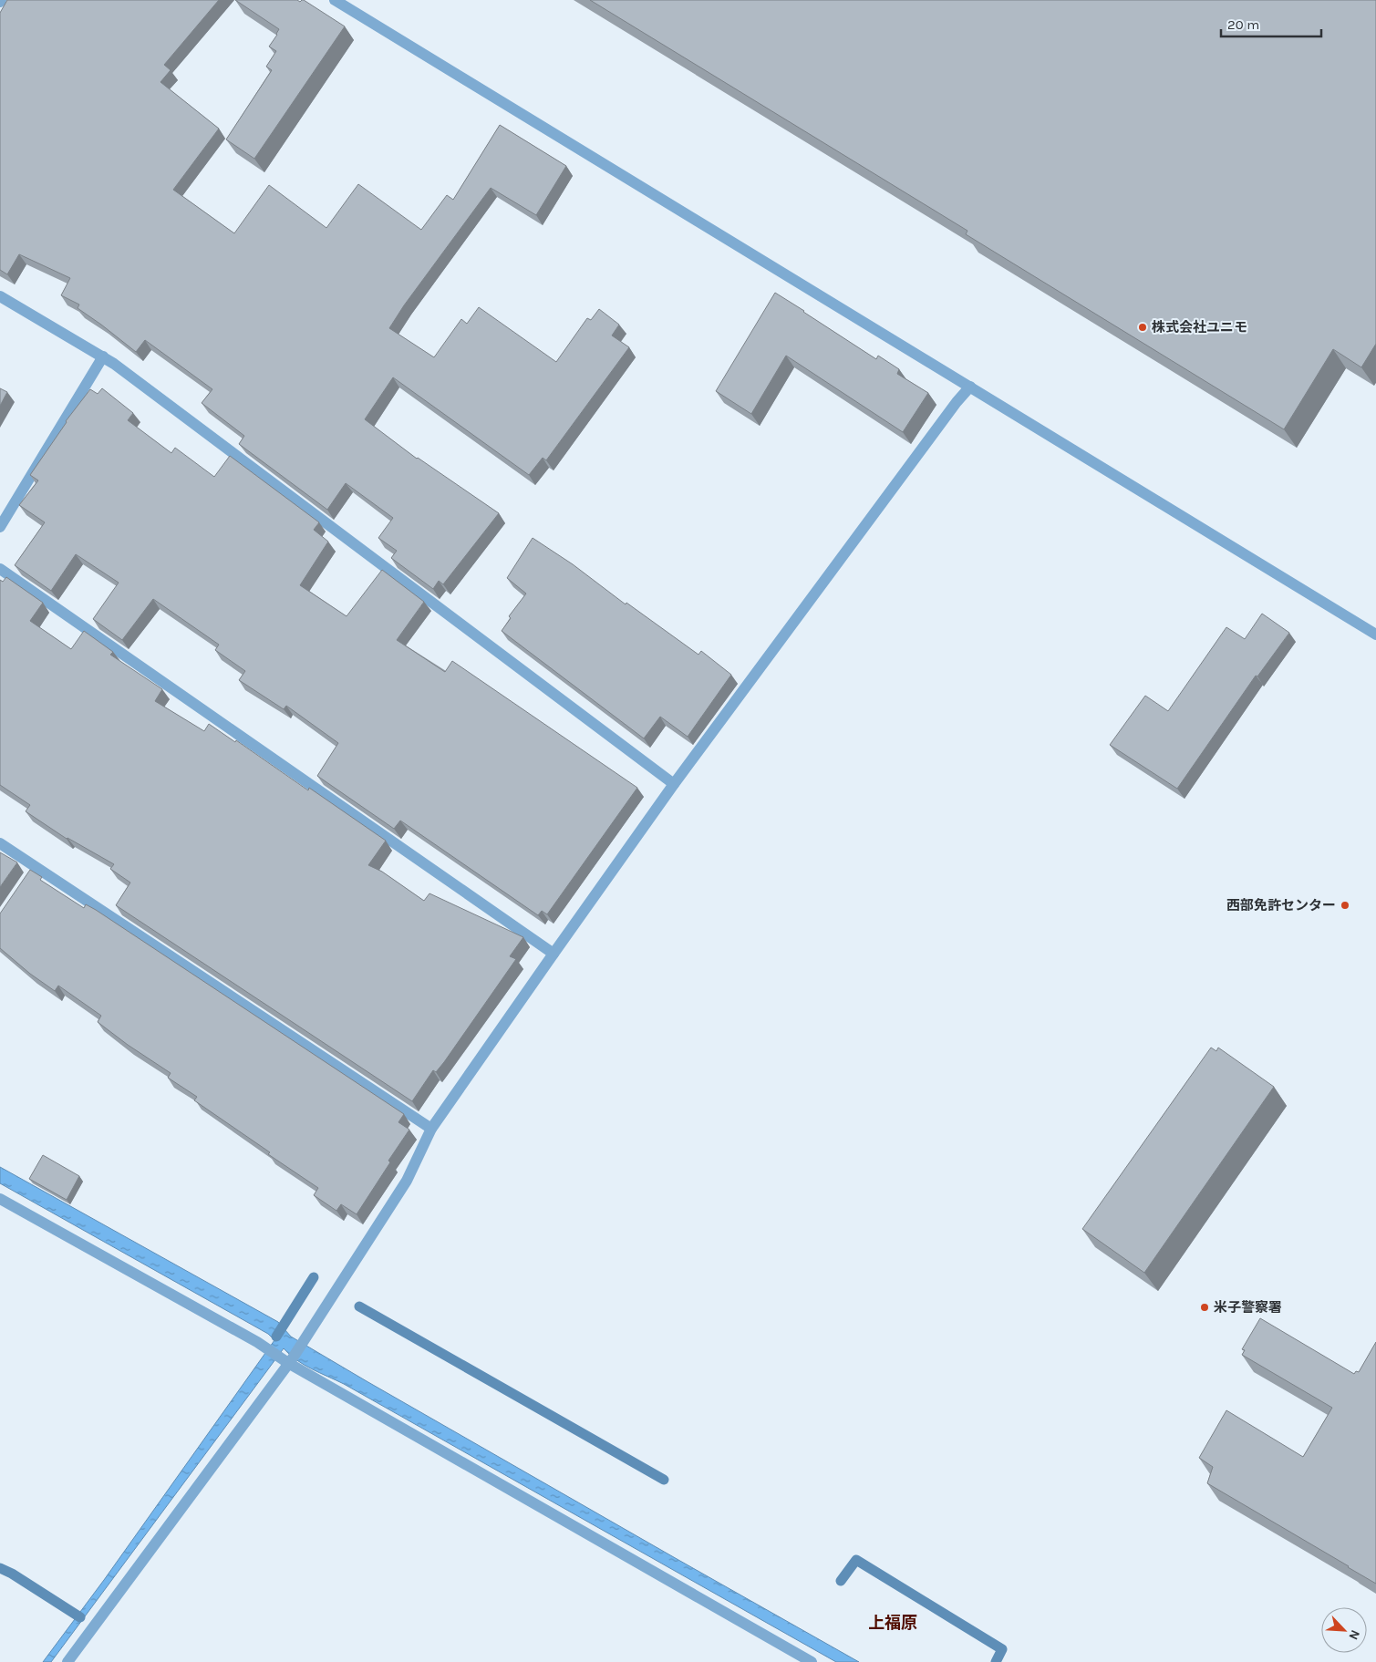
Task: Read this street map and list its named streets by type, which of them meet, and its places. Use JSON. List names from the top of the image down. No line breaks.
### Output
{"districts":["上福原"],"places":["株式会社ユニモ","西部免許センター","米子警察署"],"scale_bar":"20 m","north":"bottom right"}
